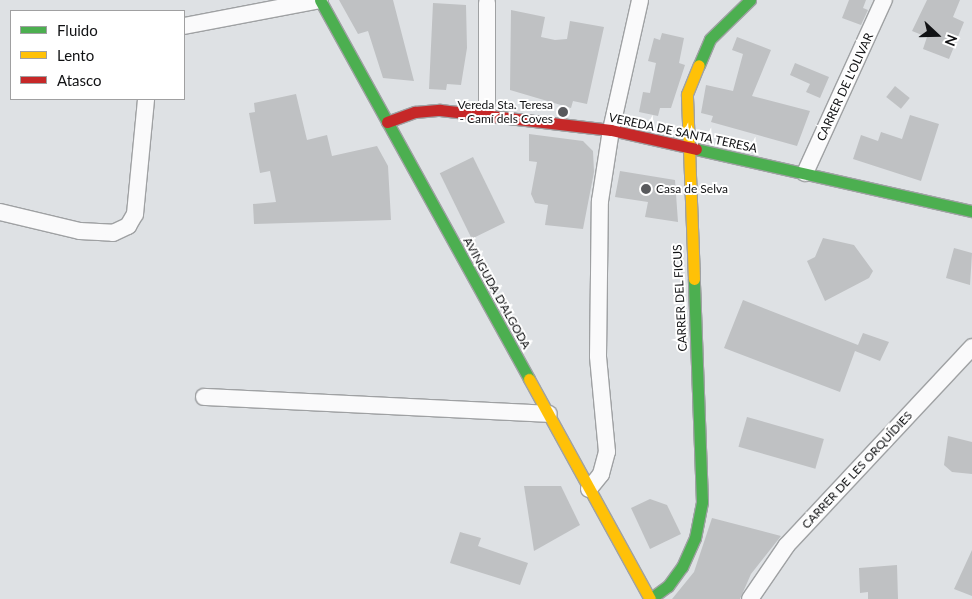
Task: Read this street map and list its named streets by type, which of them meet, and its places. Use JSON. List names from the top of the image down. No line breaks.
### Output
{"streets":{"street":["CARRER DE L'OLIVAR","VEREDA DE SANTA TERESA","AVINGUDA D'ALGODA","CARRER DEL FICUS","CARRER DE LES ORQUÍDIES"]},"crossings":[["CARRER DE L'OLIVAR","VEREDA DE SANTA TERESA"],["VEREDA DE SANTA TERESA","AVINGUDA D'ALGODA"],["VEREDA DE SANTA TERESA","CARRER DEL FICUS"],["AVINGUDA D'ALGODA","CARRER DEL FICUS"]],"places":["Vereda Sta. Teresa - Camí dels Coves","Casa de Selva"],"legend":["Fluido","Lento","Atasco"],"north":"right"}
